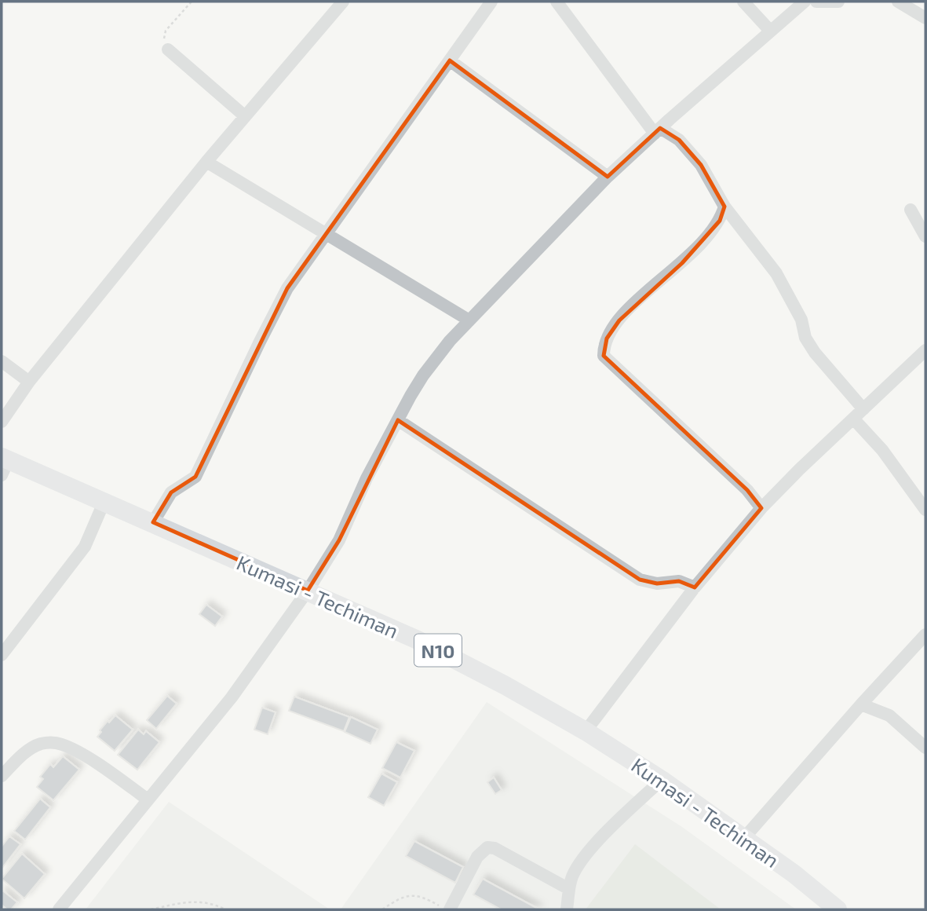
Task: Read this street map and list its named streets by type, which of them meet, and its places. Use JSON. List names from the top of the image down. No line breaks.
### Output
{"streets":{"highway":["Kumasi - Techiman","N10"]}}
